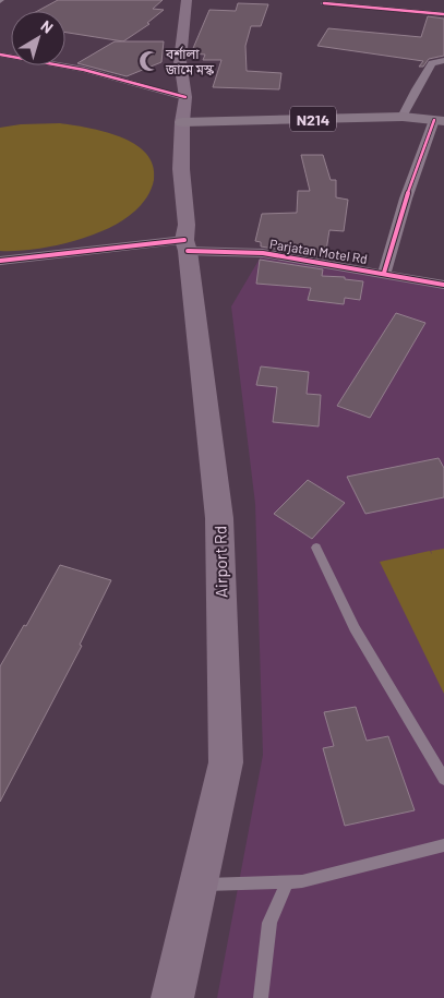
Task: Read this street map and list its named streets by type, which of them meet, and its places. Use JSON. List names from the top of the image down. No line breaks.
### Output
{"streets":{"highway":["N214"],"main road":["Airport Rd"],"street":["Parjatan Motel Rd"]},"crossings":[["N214","Airport Rd"],["Parjatan Motel Rd","Airport Rd"]],"places":{"mosque":["বর্শালা জামে মস্ক"]},"north":"top right"}
